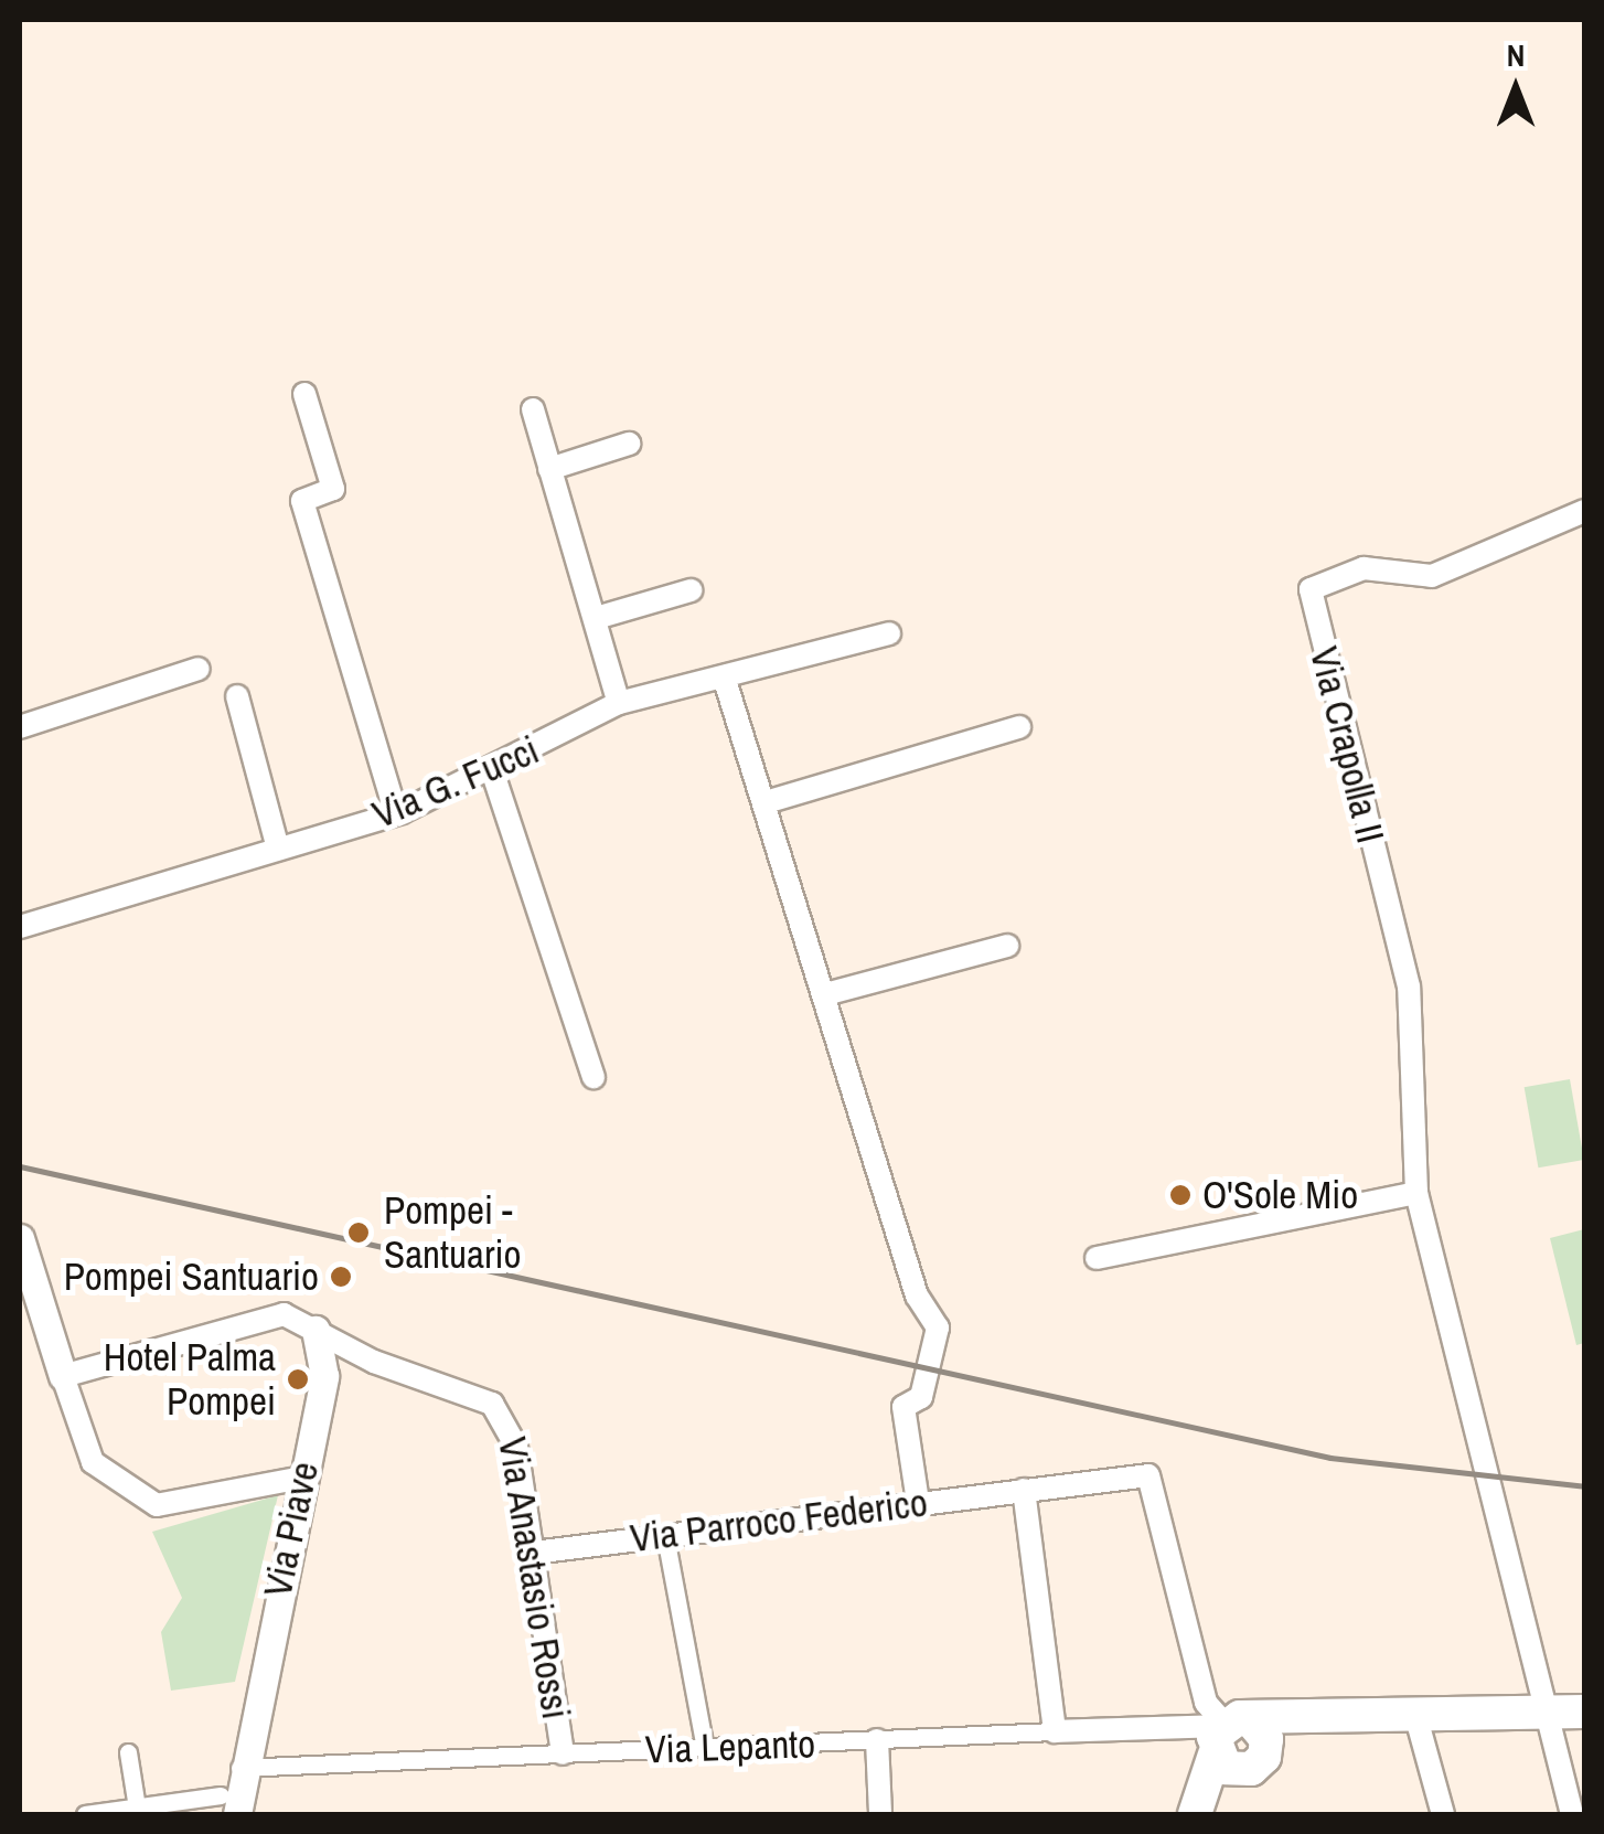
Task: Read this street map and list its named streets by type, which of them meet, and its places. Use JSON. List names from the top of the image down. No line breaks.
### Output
{"streets":{"street":["Via Crapolla II","Via G. Fucci","Via Parroco Federico","Via Piave","Via Anastasio Rossi","Via Lepanto"]},"crossings":[["Via Parroco Federico","Via Anastasio Rossi"],["Via Parroco Federico","Via Lepanto"],["Via Piave","Via Anastasio Rossi"],["Via Piave","Via Lepanto"],["Via Anastasio Rossi","Via Lepanto"]],"places":["O'Sole Mio","Pompei - Santuario","Pompei Santuario","Hotel Palma Pompei"],"north":"top"}
